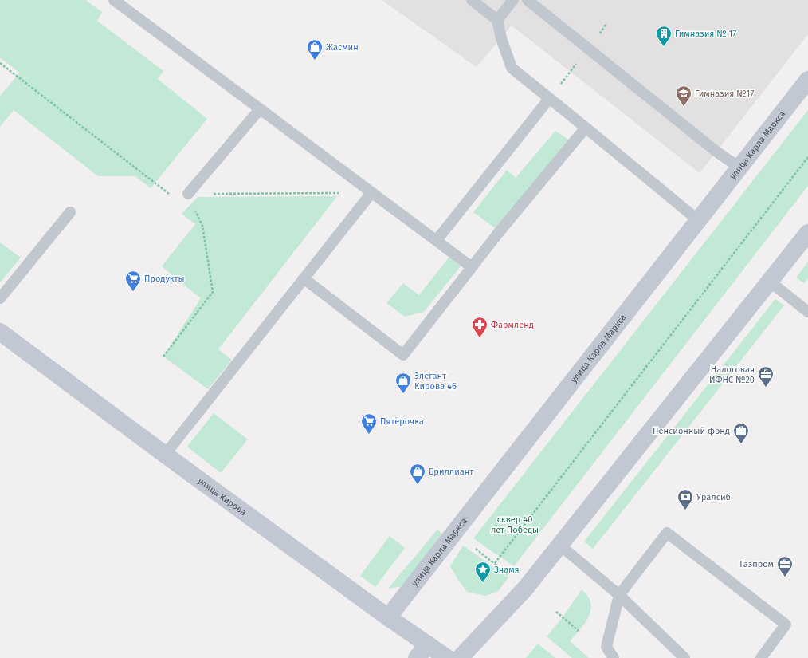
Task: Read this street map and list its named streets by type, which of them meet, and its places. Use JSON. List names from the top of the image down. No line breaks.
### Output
{"streets":{"street":["улица Карла Маркса","улица Кирова"]},"crossings":[["улица Карла Маркса","улица Кирова"]],"parks":["сквер 40 лет Победы"],"places":{"building":["Гимназия № 17"],"shop":["Жасмин","Элегант Кирова 46","Бриллиант"],"school or university":["Гимназия №17"],"supermarket":["Продукты","Пятёрочка"],"pharmacy":["Фармленд"],"office":["Налоговая ИФНС №20","Пенсионный фонд","Газпром"],"bank":["Уралсиб"],"place":["Знамя"]}}
